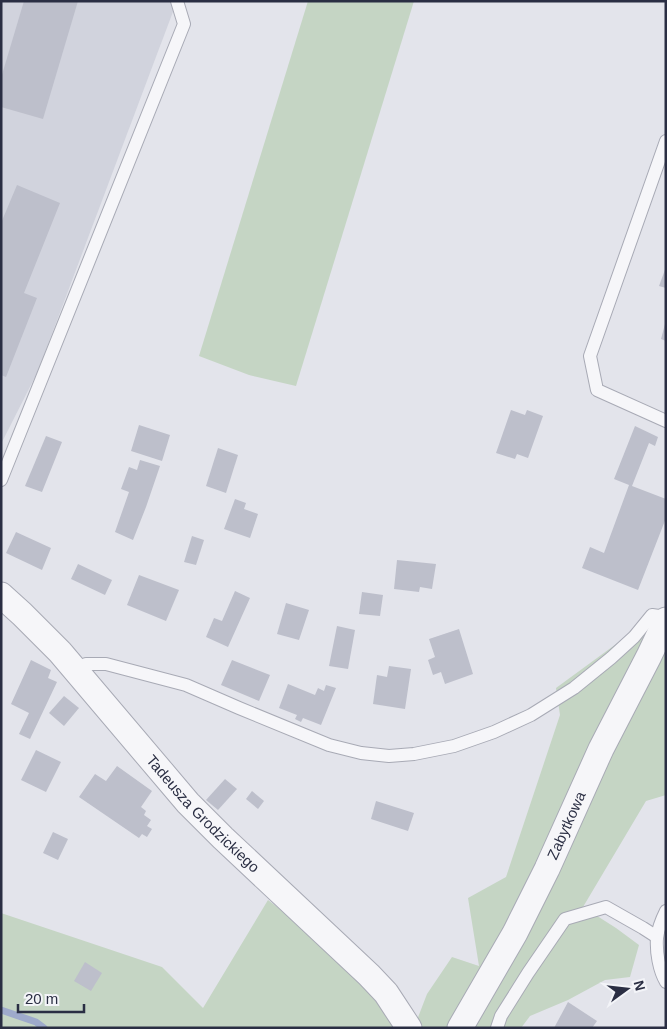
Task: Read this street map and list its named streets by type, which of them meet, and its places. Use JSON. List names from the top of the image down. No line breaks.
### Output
{"streets":{"street":["Tadeusza Grodzickiego","Zabytkowa"]},"scale_bar":"20 m","north":"right"}
